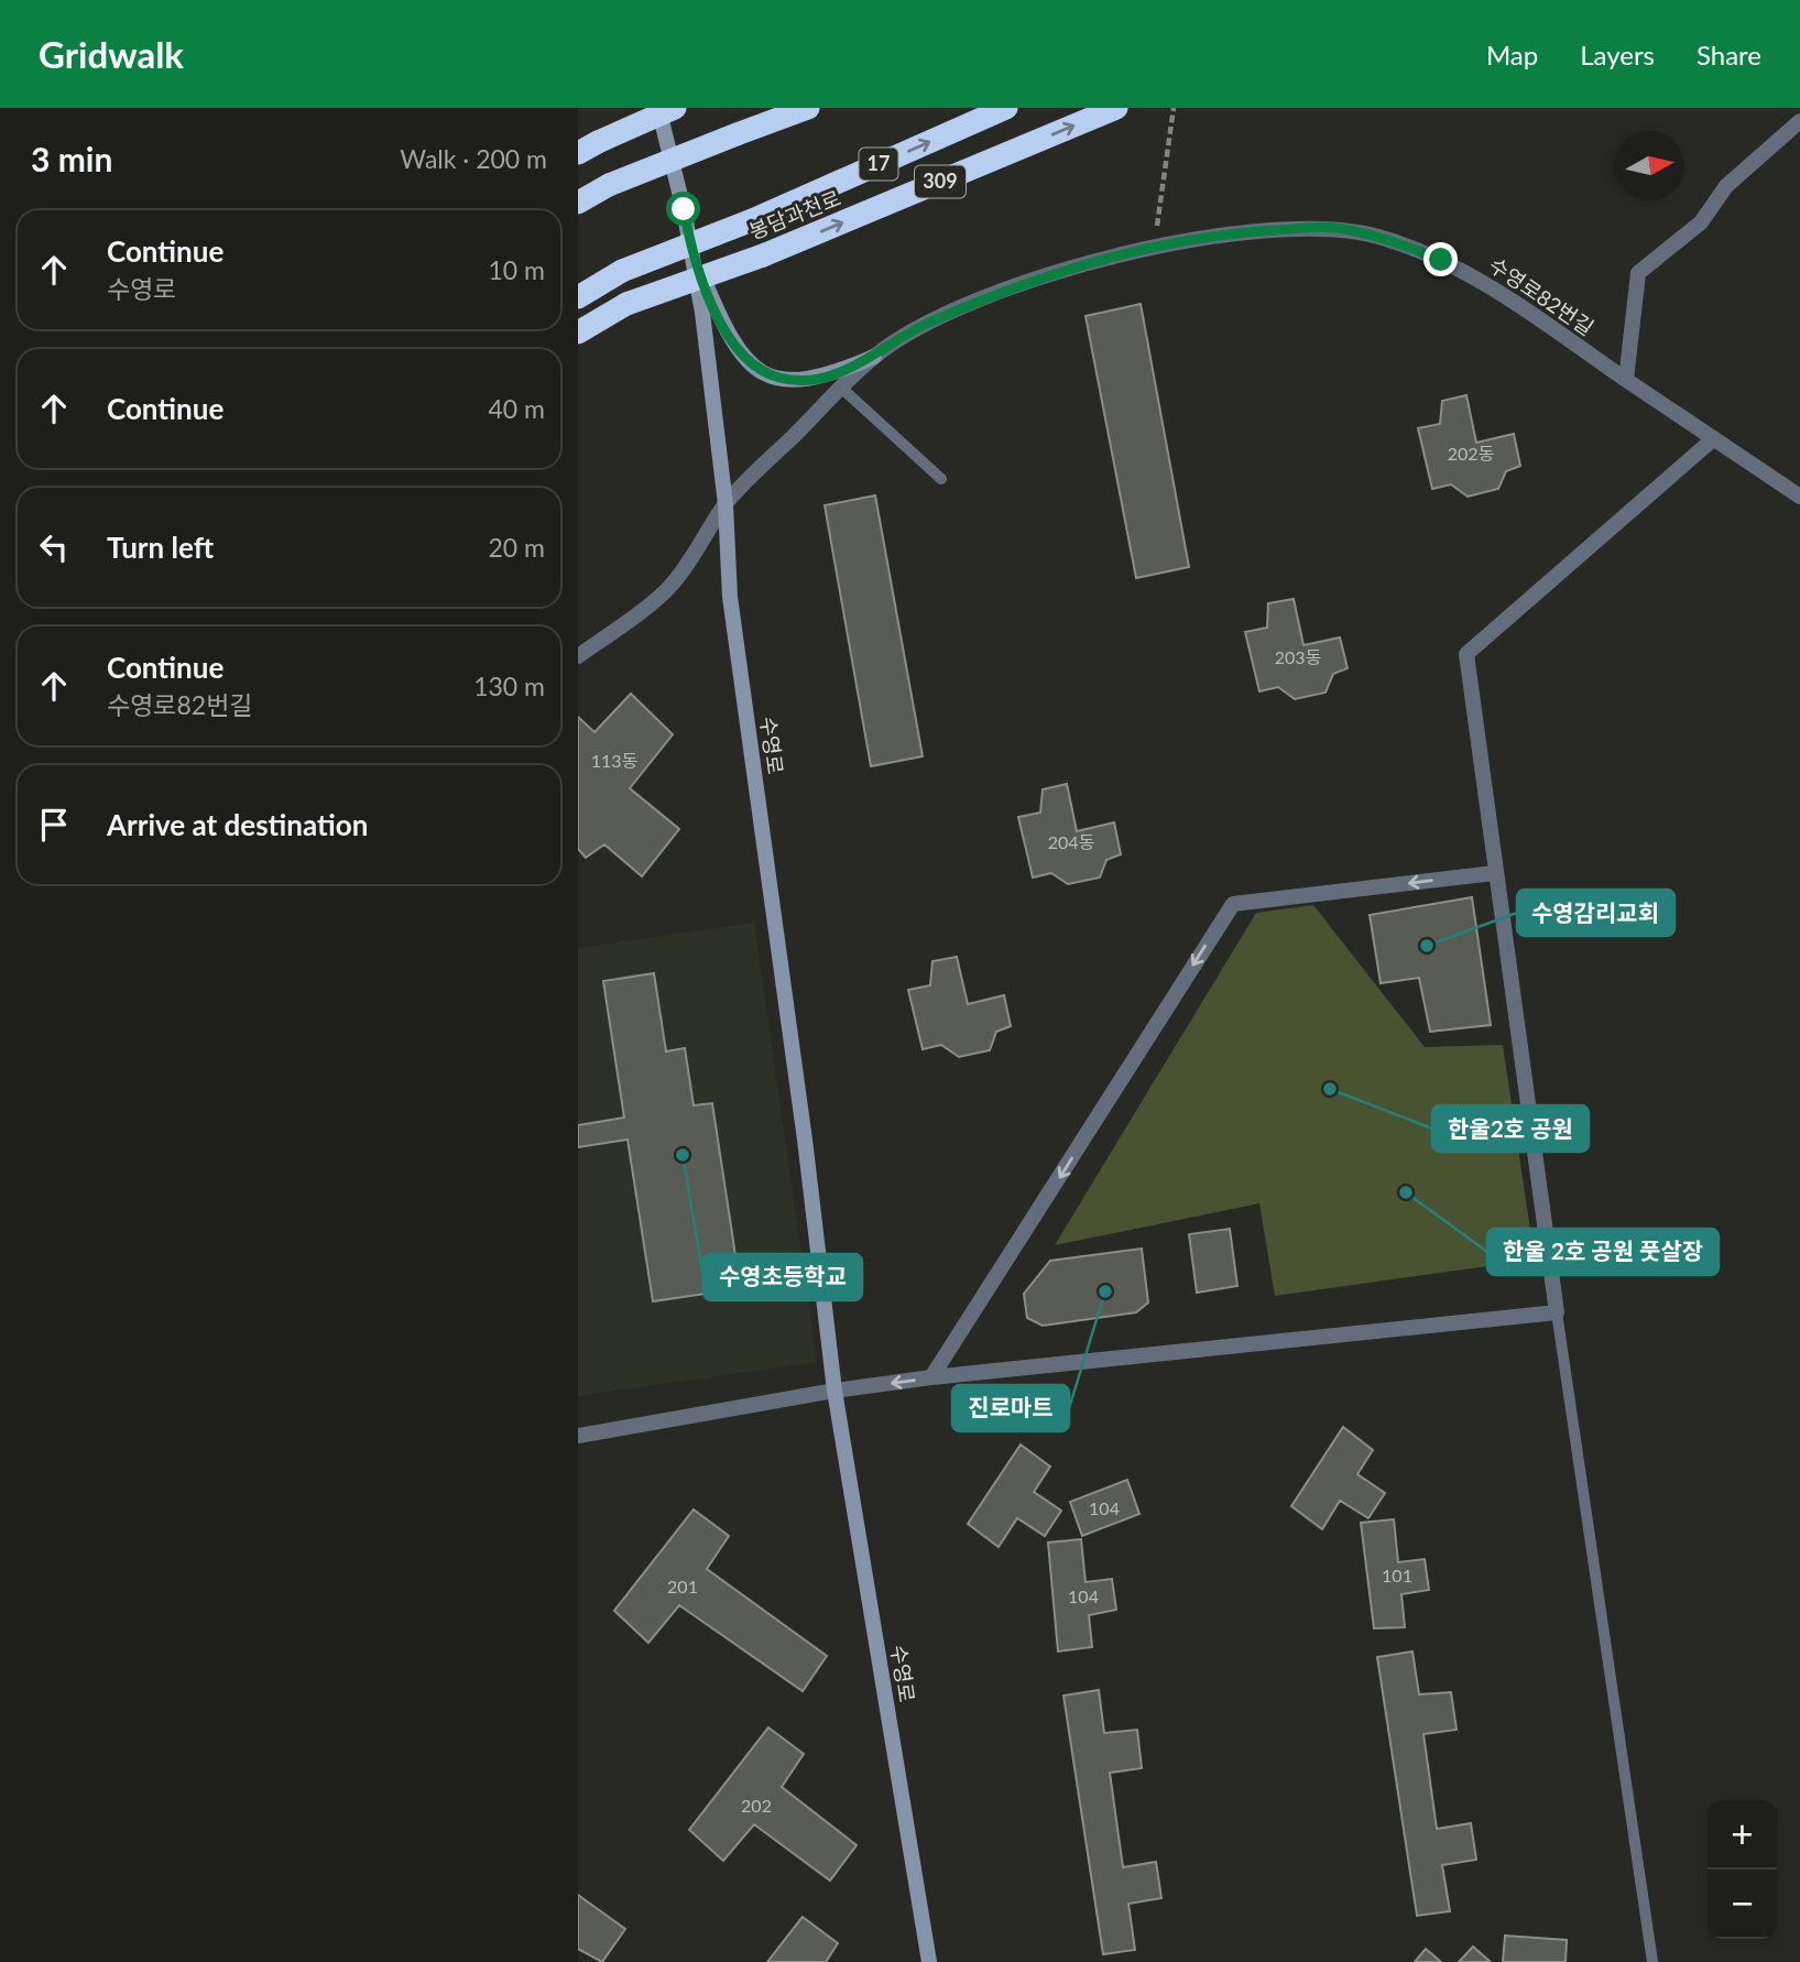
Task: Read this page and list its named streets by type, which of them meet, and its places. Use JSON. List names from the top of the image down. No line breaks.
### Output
{"streets":{"highway":["17","309","봉담과천로"],"street":["수영로82번길","수영로"]},"crossings":[["수영로82번길","수영로"]],"places":["수영감리교회","한울2호 공원","수영초등학교","한울 2호 공원 풋살장","진로마트"],"house_numbers":["202동","203동","113동","204동","104","101","201","104","202"],"north":"right","page":{"header":"Gridwalk","nav":["Map","Layers","Share"],"heading":["3 min","Walk · 200 m"],"list":[["Continue","수영로","10 m"],["Continue","40 m"],["Turn left","20 m"],["Continue","수영로82번길","130 m"],"Arrive at destination"],"map_buttons":["+","−"]}}
